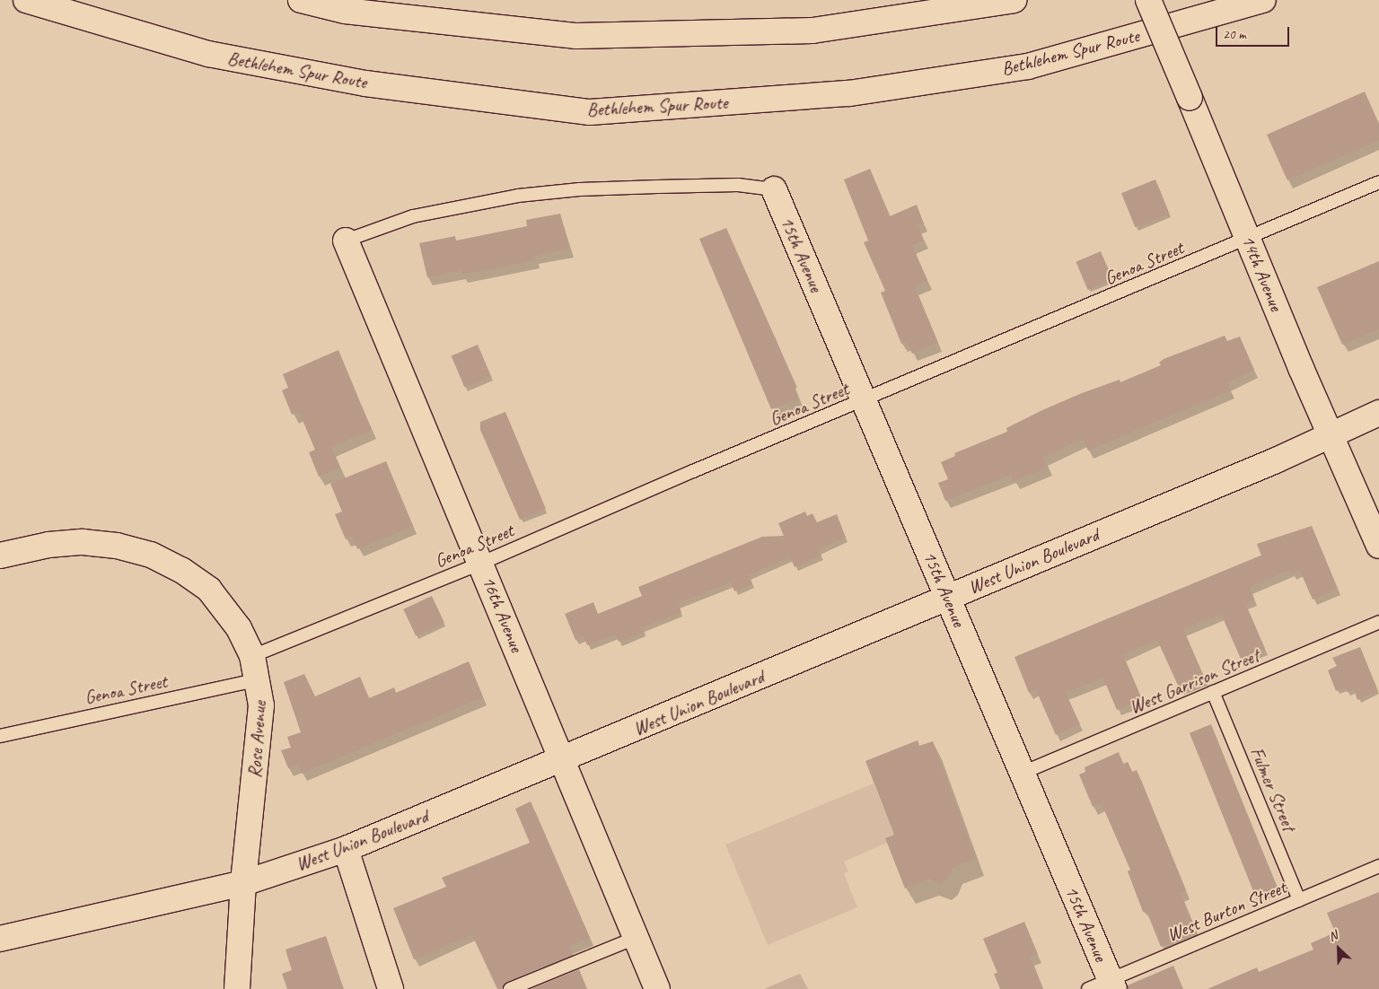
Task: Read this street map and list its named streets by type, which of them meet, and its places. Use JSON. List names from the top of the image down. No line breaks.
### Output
{"streets":{"main road":["Bethlehem Spur Route","15th Avenue","14th Avenue","West Union Boulevard","16th Avenue","Rose Avenue"],"lane":["Genoa Street","West Garrison Street","Fulmer Street","West Burton Street"]},"crossings":[["15th Avenue","Genoa Street"],["15th Avenue","West Union Boulevard"],["15th Avenue","West Garrison Street"],["15th Avenue","West Burton Street"],["Genoa Street","14th Avenue"],["Genoa Street","16th Avenue"],["Genoa Street","Rose Avenue"],["14th Avenue","West Union Boulevard"],["West Union Boulevard","16th Avenue"],["West Union Boulevard","Rose Avenue"],["West Garrison Street","Fulmer Street"],["Fulmer Street","West Burton Street"]],"scale_bar":"20 m","north":"top left"}
